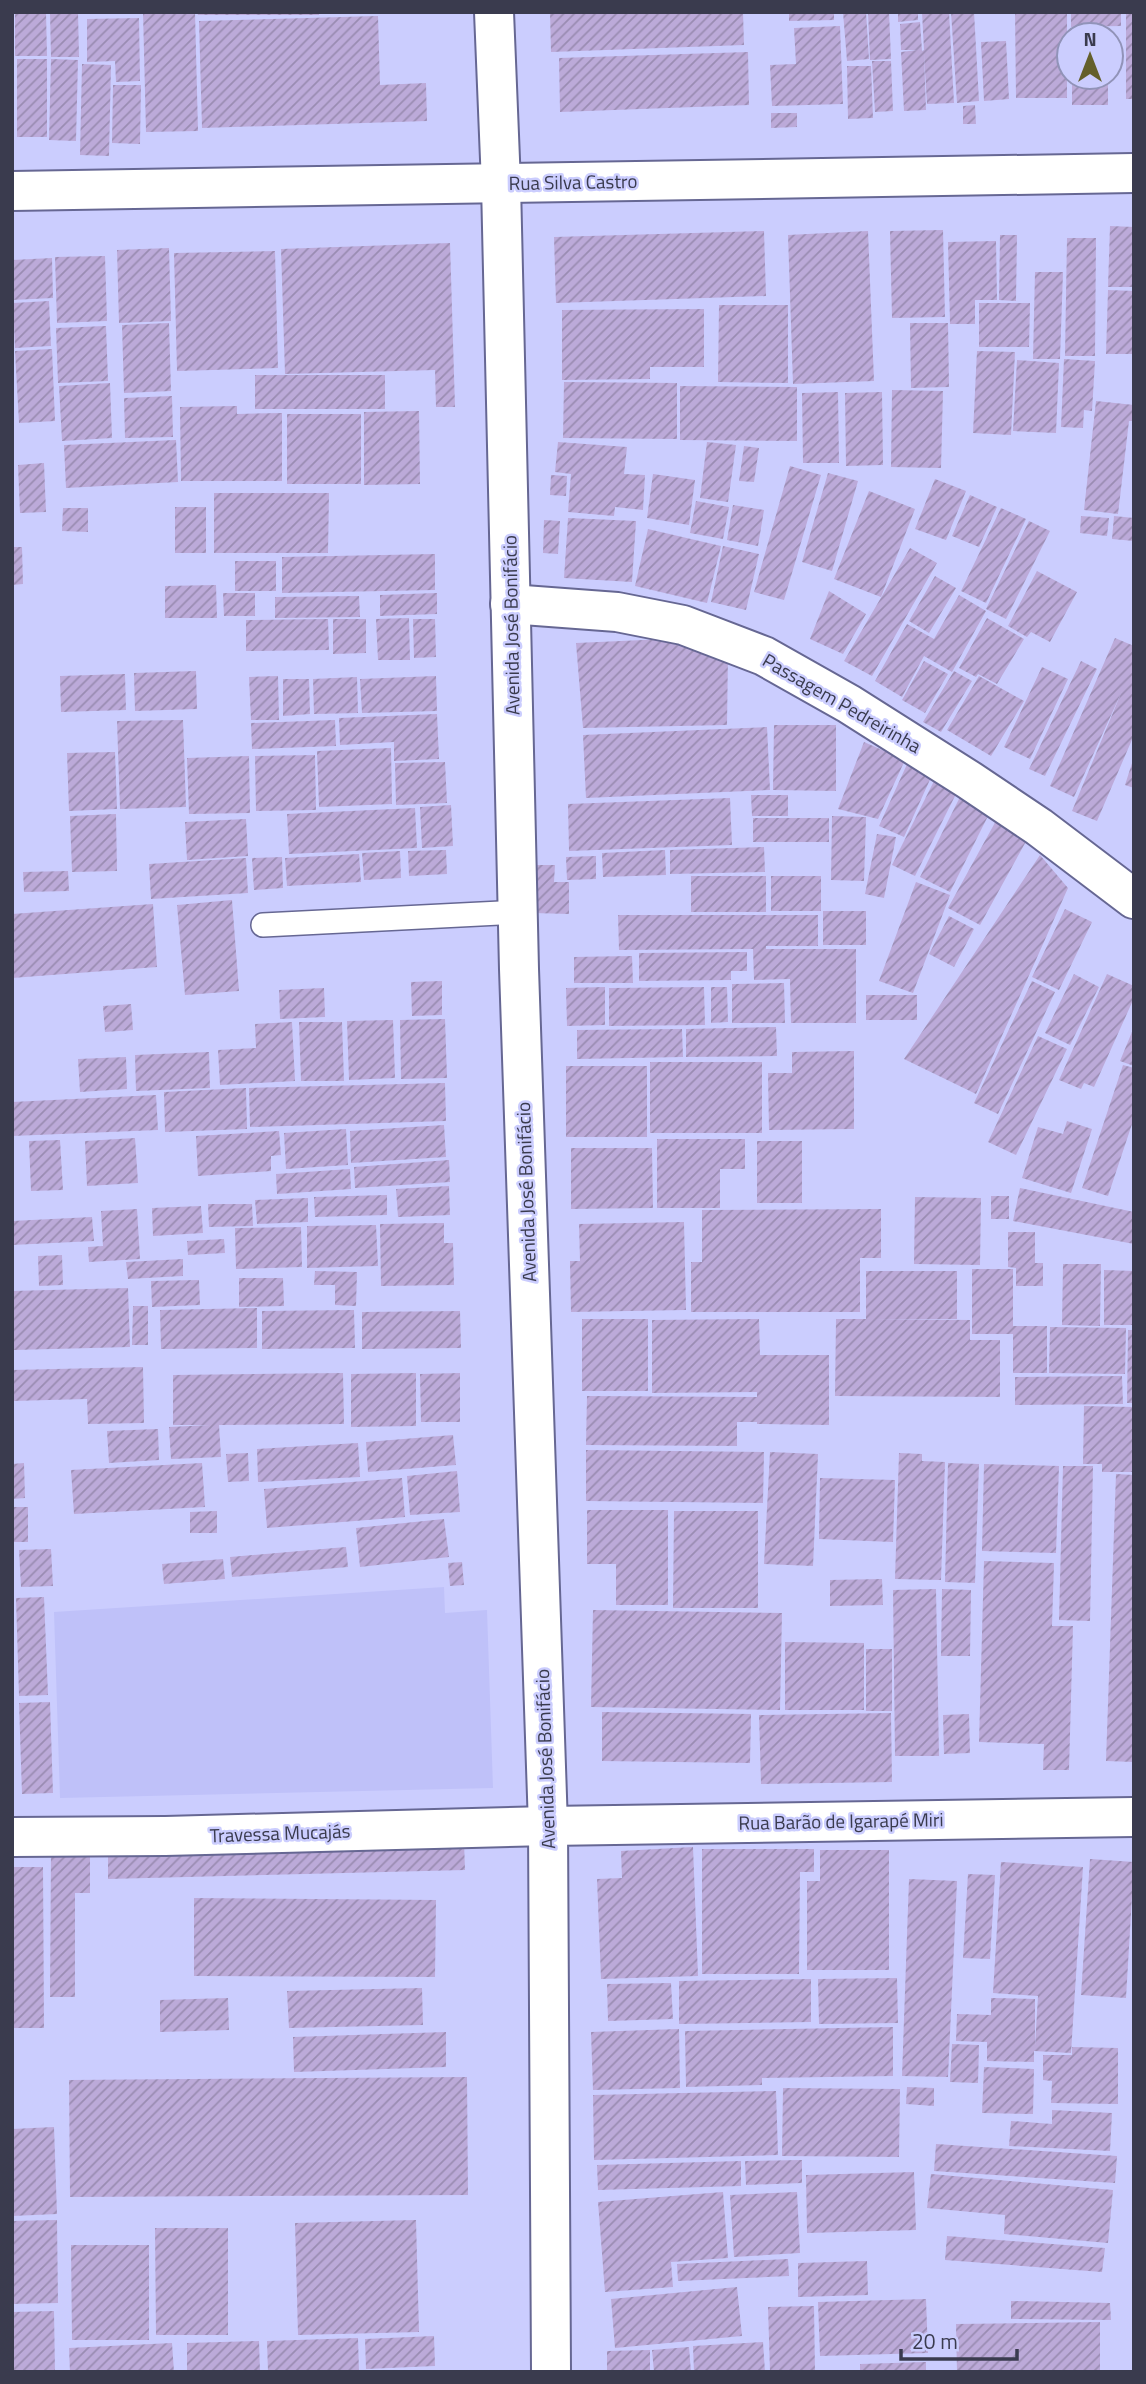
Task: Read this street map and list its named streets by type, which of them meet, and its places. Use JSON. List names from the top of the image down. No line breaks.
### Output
{"streets":{"main road":["Rua Silva Castro","Avenida José Bonifácio","Passagem Pedreirinha","Rua Barão de Igarapé Miri","Travessa Mucajás"]},"crossings":[["Rua Silva Castro","Avenida José Bonifácio"],["Avenida José Bonifácio","Passagem Pedreirinha"],["Avenida José Bonifácio","Rua Barão de Igarapé Miri"],["Avenida José Bonifácio","Travessa Mucajás"],["Rua Barão de Igarapé Miri","Travessa Mucajás"]],"scale_bar":"20 m","north":"top"}
